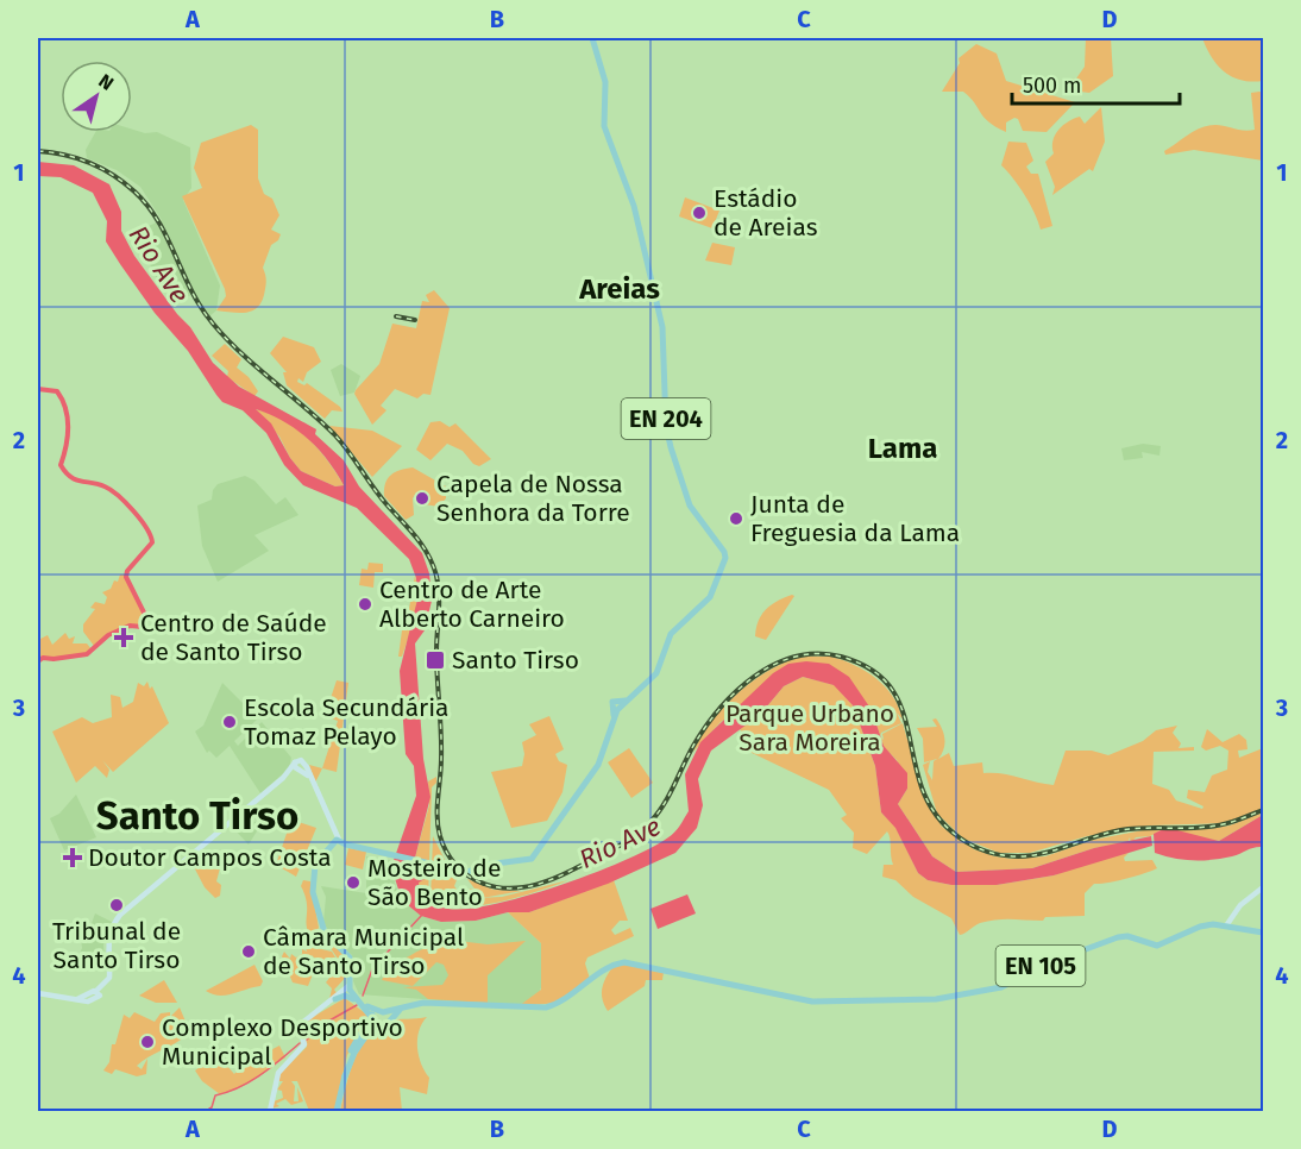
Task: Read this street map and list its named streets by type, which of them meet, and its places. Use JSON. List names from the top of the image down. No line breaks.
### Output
{"streets":{"main road":["EN 204","EN 105"]},"districts":["Areias","Lama","Santo Tirso"],"water":["Rio Ave"],"parks":["Parque Urbano Sara Moreira"],"places":{"other":["Estádio de Areias","Capela de Nossa Senhora da Torre","Junta de Freguesia da Lama","Centro de Arte Alberto Carneiro","Escola Secundária Tomaz Pelayo","Mosteiro de São Bento","Tribunal de Santo Tirso","Câmara Municipal de Santo Tirso","Complexo Desportivo Municipal"],"health":["Centro de Saúde de Santo Tirso","Doutor Campos Costa"],"transit":["Santo Tirso"]},"scale_bar":"500 m","north":"top right","grid":{"columns":["A","B","C","D"],"rows":["1","2","3","4"]}}
